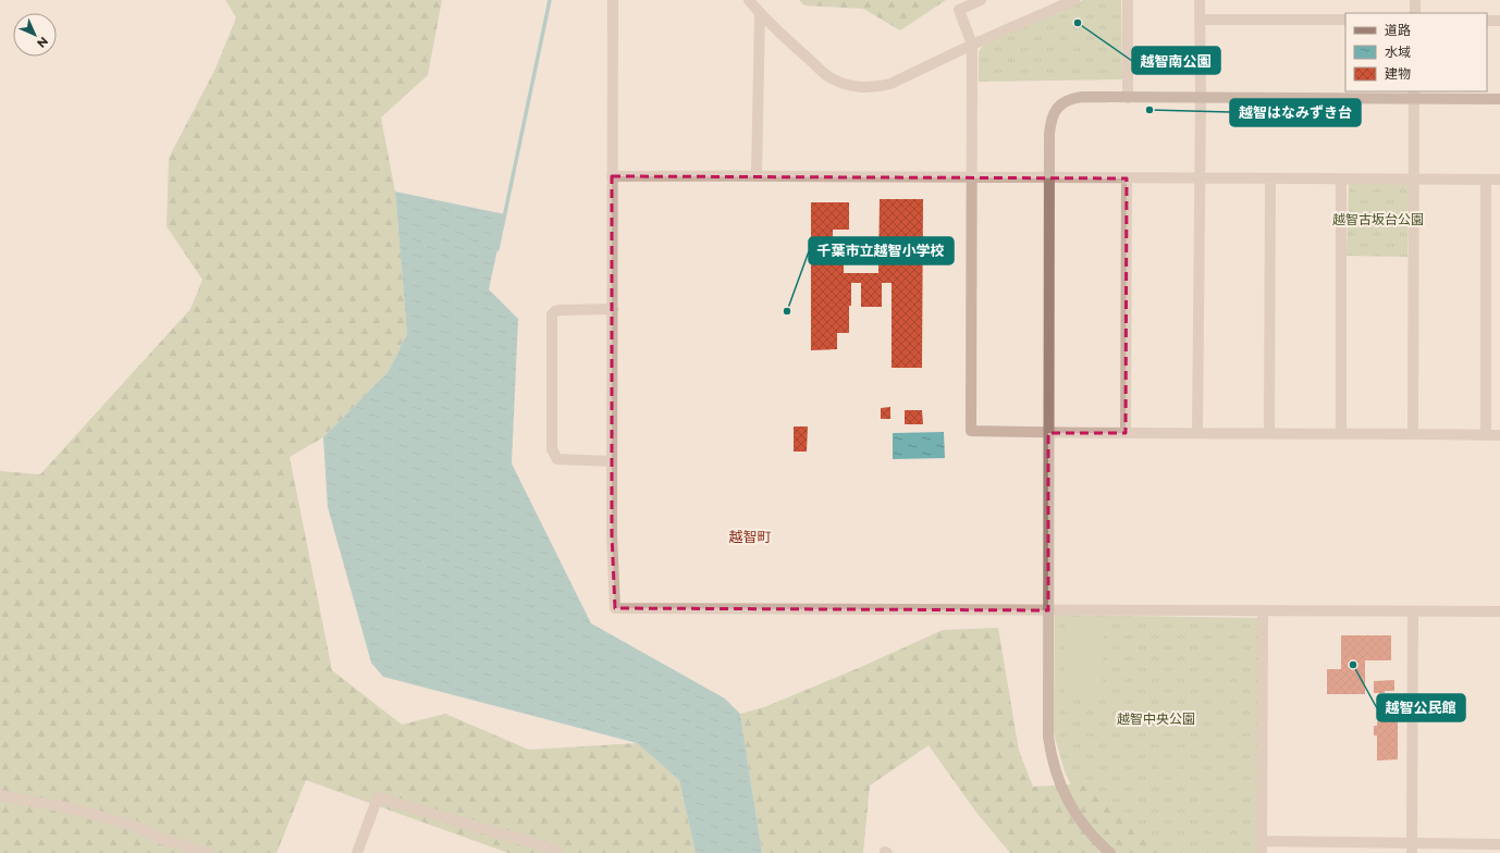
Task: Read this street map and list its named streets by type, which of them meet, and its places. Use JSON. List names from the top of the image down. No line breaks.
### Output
{"districts":["越智町"],"parks":["越智古坂台公園","越智中央公園"],"places":["越智南公園","越智はなみずき台","千葉市立越智小学校","越智公民館"],"legend":["道路","水域","建物"],"north":"bottom right"}
